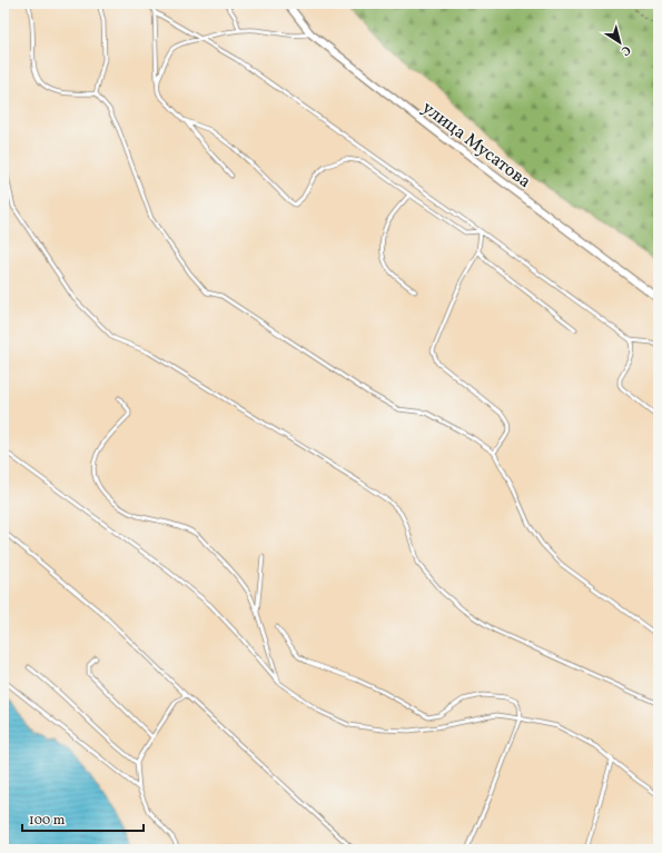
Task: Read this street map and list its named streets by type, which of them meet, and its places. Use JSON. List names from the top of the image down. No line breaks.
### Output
{"streets":{"street":["улица Мусатова"]},"scale_bar":"100 m","north":"bottom right"}
